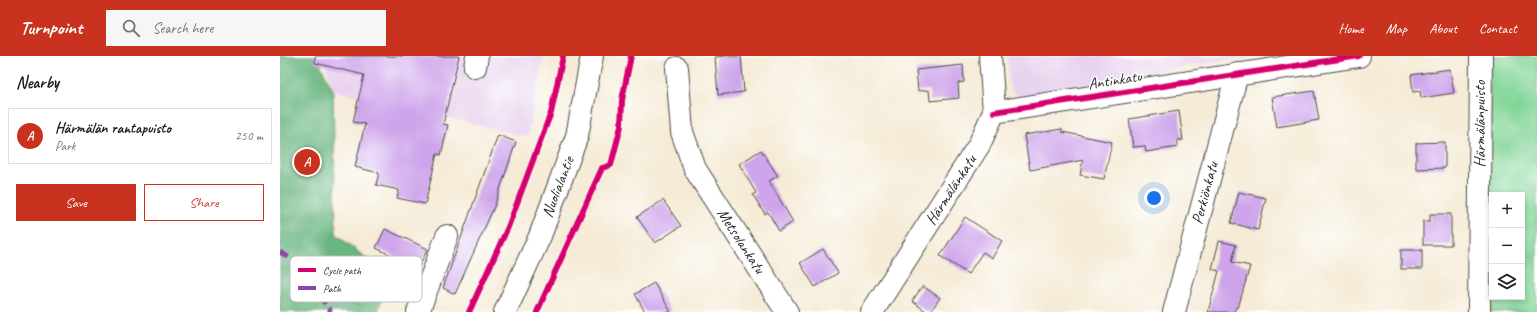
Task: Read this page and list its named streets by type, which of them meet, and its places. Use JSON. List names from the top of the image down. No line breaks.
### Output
{"streets":{"street":["Antinkatu","Härmälänpuisto","Nuolialantie","Härmälänkatu","Perkiönkatu","Metsolankatu"]},"crossings":[["Antinkatu","Härmälänkatu"],["Antinkatu","Perkiönkatu"]],"legend":["Cycle path","Path"],"page":{"header":"Turnpoint","search":"Search here","nav":["Home","Map","About","Contact"],"heading":"Nearby","list":[{"mark":"A","name":"Härmälän rantapuisto","note":"Park","value":"250 m"}],"pins":"A","buttons":["Save","Share"],"map_buttons":["+","−"]}}
